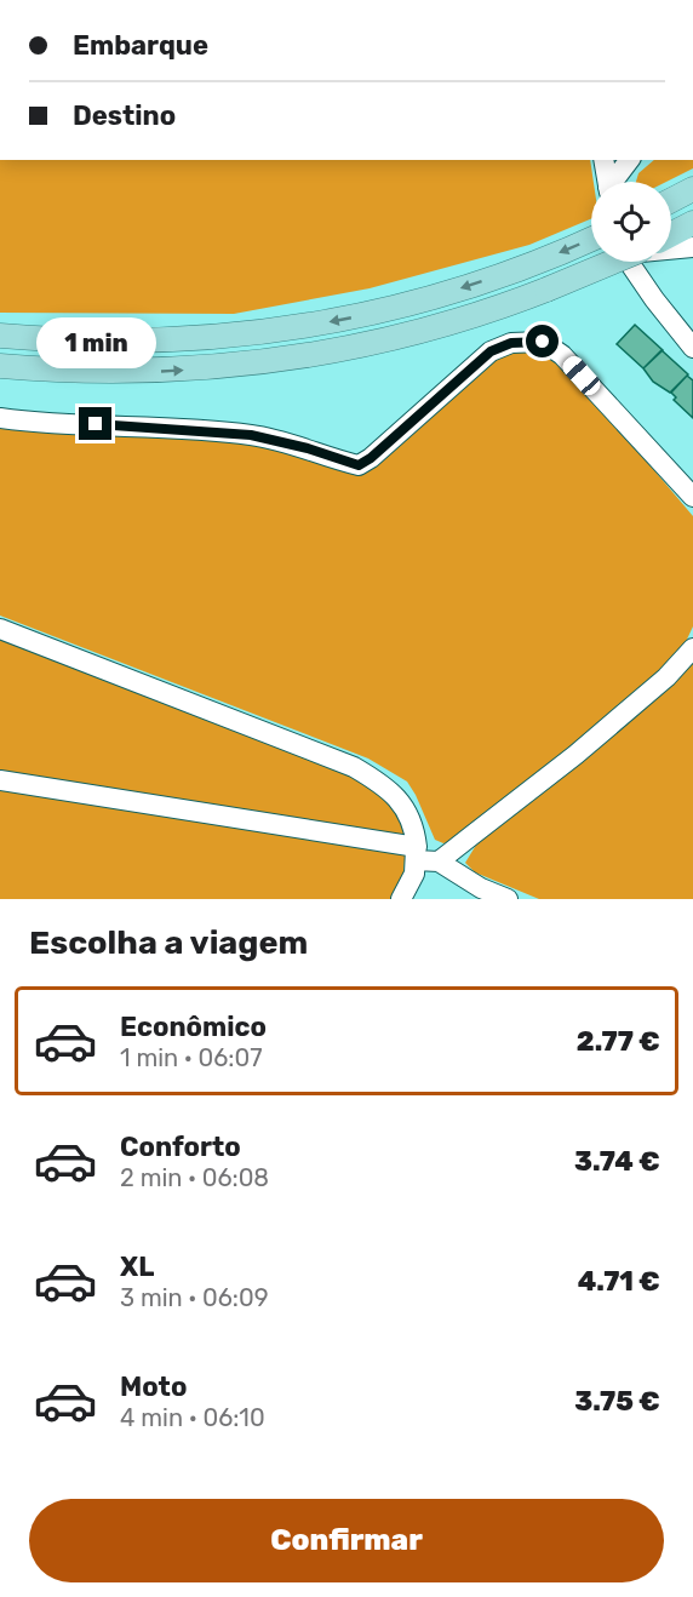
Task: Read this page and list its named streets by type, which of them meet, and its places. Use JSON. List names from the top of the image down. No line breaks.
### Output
{"page":{"banner":["Embarque","Destino"],"bubble":"1 min","heading":"Escolha a viagem","list":[{"name":"Econômico","note":"1 min · 06:07","value":"2.77 €"},{"name":"Conforto","note":"2 min · 06:08","value":"3.74 €"},{"name":"XL","note":"3 min · 06:09","value":"4.71 €"},{"name":"Moto","note":"4 min · 06:10","value":"3.75 €"}],"buttons":"Confirmar"}}
